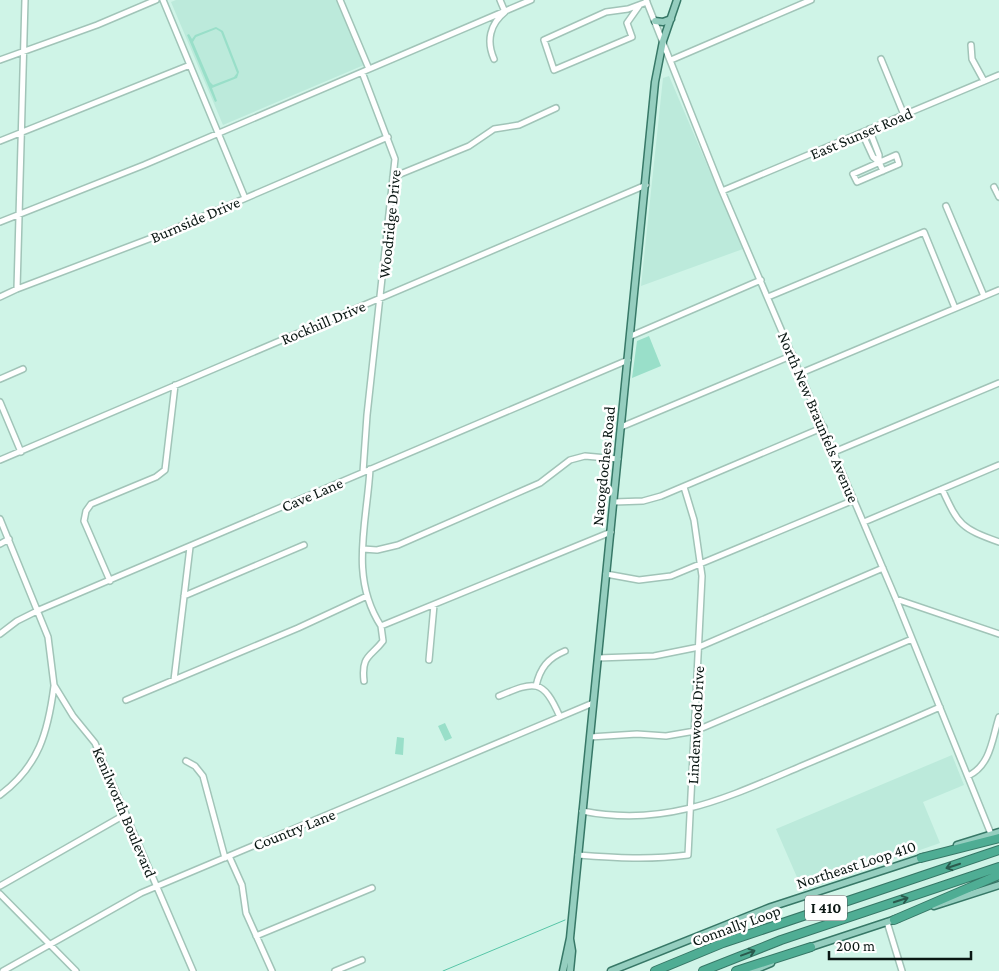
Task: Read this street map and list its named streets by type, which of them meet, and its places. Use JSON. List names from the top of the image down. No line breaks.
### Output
{"streets":{"highway":["I 410","Connally Loop"],"main road":["Nacogdoches Road","Northeast Loop 410"],"street":["East Sunset Road","Burnside Drive","Woodridge Drive","Rockhill Drive","North New Braunfels Avenue","Cave Lane","Lindenwood Drive","Kenilworth Boulevard","Country Lane"]},"crossings":[["East Sunset Road","North New Braunfels Avenue"],["Burnside Drive","Woodridge Drive"],["Woodridge Drive","Rockhill Drive"],["Woodridge Drive","Cave Lane"],["Rockhill Drive","Nacogdoches Road"],["North New Braunfels Avenue","Nacogdoches Road"],["Nacogdoches Road","Cave Lane"],["Nacogdoches Road","Lindenwood Drive"],["Nacogdoches Road","Country Lane"],["Cave Lane","Kenilworth Boulevard"],["Kenilworth Boulevard","Country Lane"]],"scale_bar":"200 m"}
